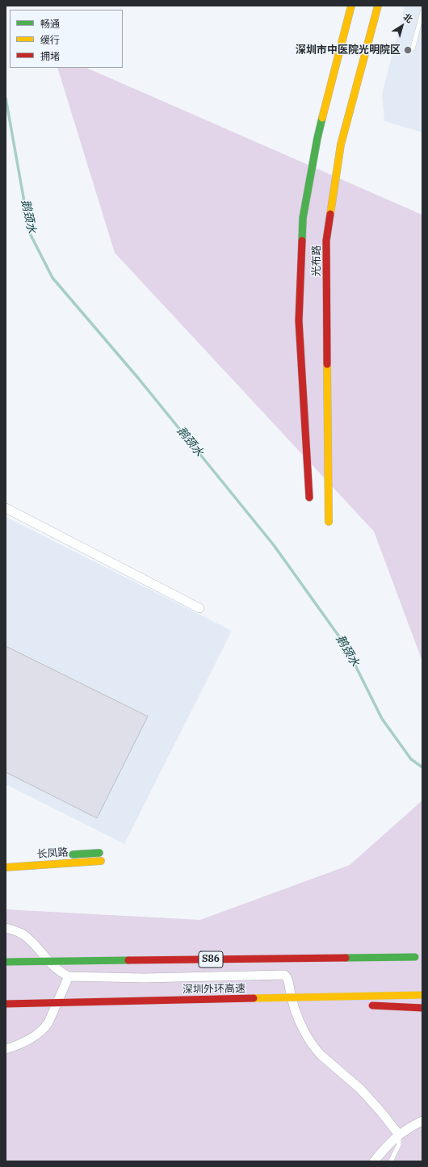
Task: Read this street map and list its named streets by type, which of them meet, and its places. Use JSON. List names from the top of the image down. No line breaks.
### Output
{"streets":{"main road":["光布路","长凤路","S86","深圳外环高速"]},"water":["鹅颈水"],"places":["深圳市中医院光明院区"],"legend":["畅通","缓行","拥堵"],"north":"top right"}
